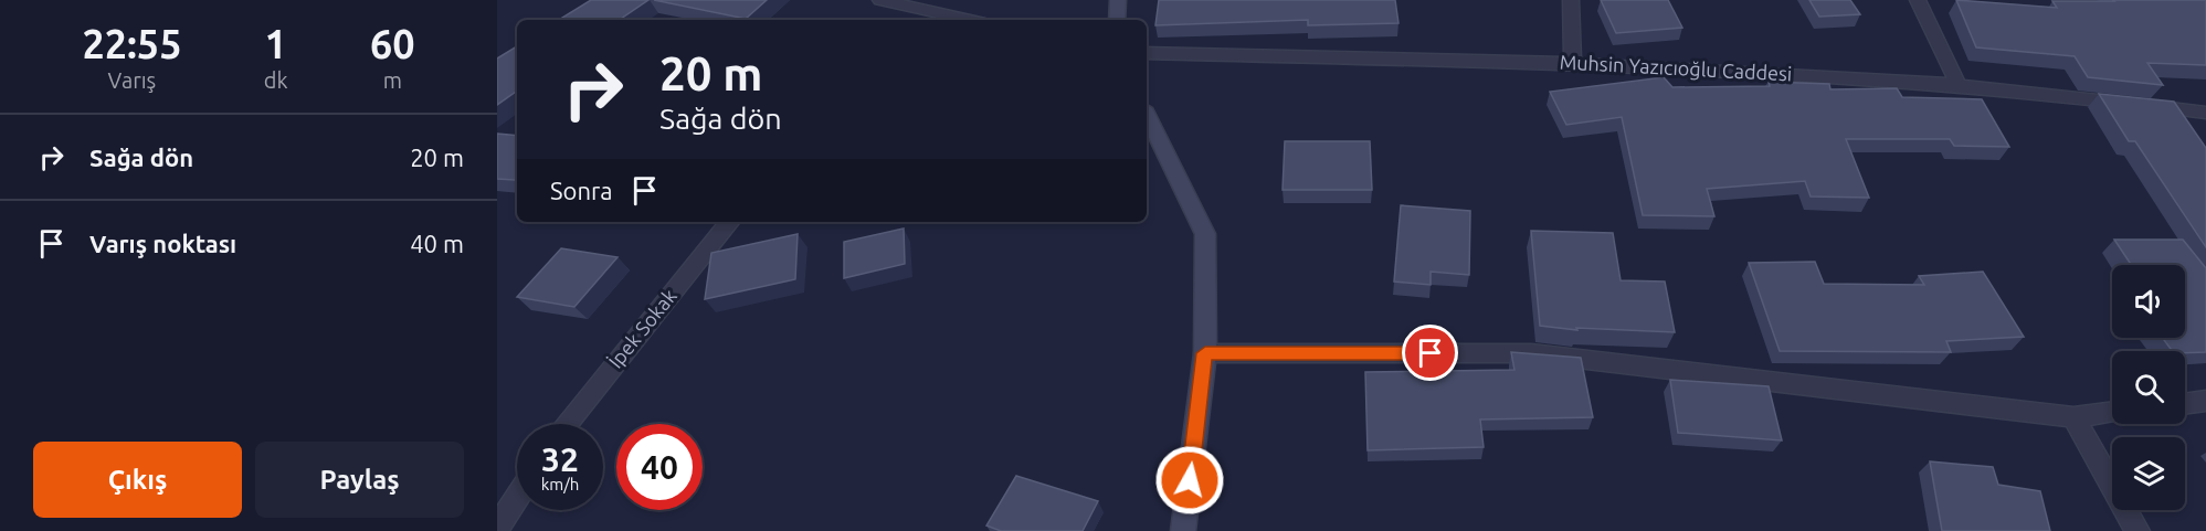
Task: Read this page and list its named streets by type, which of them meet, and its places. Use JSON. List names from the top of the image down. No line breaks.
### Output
{"streets":{"street":["Muhsin Yazıcıoğlu Caddesi","İpek Sokak"]},"page":{"eta":["22:55","Varış","1","dk","60","m"],"turn":["20 m","Sağa dön"],"list":[{"name":"Sağa dön","value":"20 m"},{"name":"Varış noktası","value":"40 m"}],"then":"Sonra","speed":"32 km/h","limit":"40","buttons":["Çıkış","Paylaş"]}}
